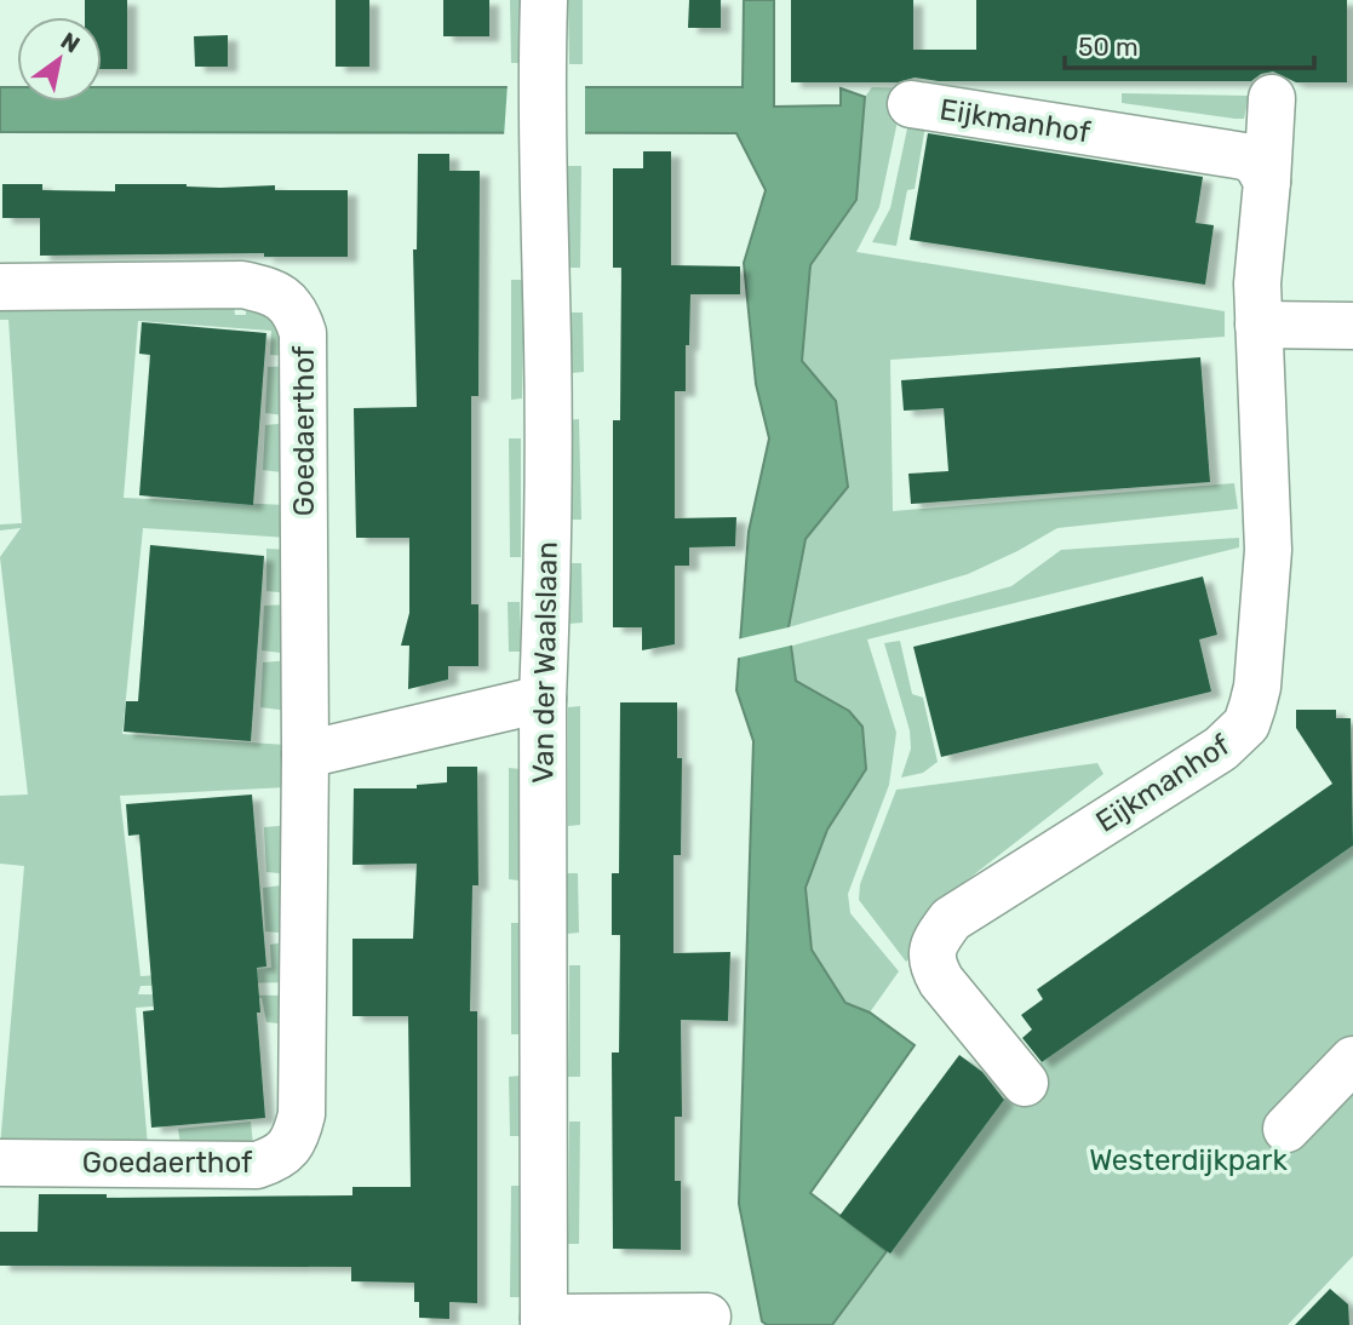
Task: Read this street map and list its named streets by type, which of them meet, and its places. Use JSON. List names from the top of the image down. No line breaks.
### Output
{"streets":{"street":["Eijkmanhof","Goedaerthof","Van der Waalslaan"]},"parks":["Westerdijkpark"],"scale_bar":"50 m","north":"top right"}
